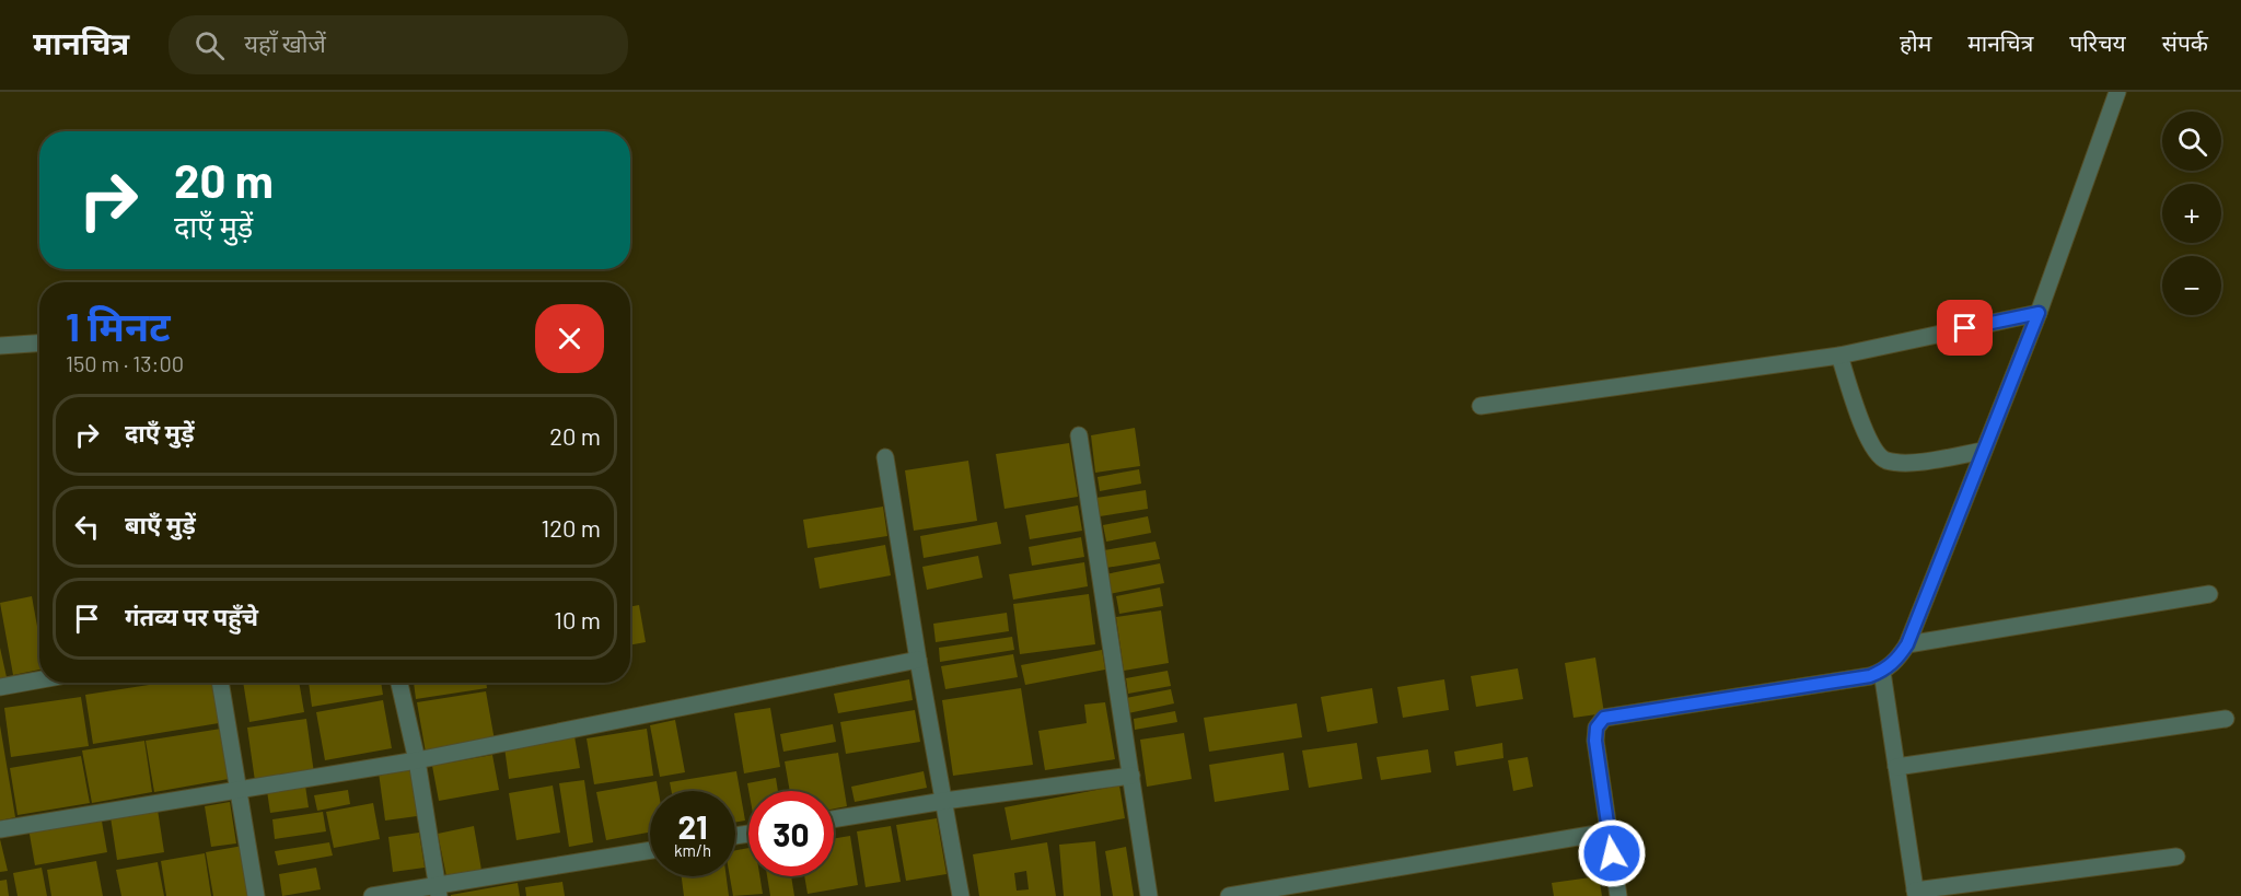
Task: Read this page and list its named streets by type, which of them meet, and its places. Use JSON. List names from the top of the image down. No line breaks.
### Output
{"page":{"header":"मानचित्र","search":"यहाँ खोजें","nav":["होम","मानचित्र","परिचय","संपर्क"],"map_buttons":["+","−"],"turn":["20 m","दाएँ मुड़ें"],"heading":["1 मिनट","150 m · 13:00"],"list":[{"name":"दाएँ मुड़ें","value":"20 m"},{"name":"बाएँ मुड़ें","value":"120 m"},{"name":"गंतव्य पर पहुँचे","value":"10 m"}],"speed":"21 km/h","limit":"30"}}
